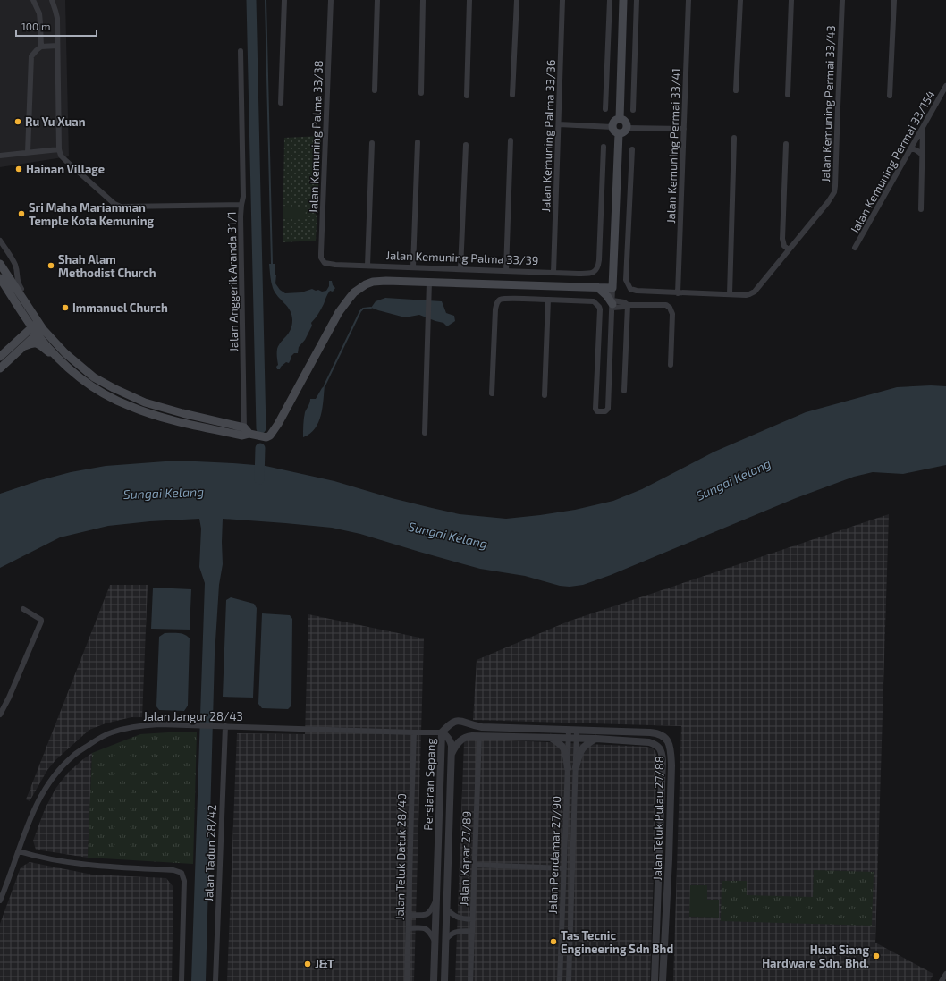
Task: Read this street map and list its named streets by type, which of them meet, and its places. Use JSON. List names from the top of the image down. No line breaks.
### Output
{"streets":{"street":["Jalan Kemuning Permai 33/43","Jalan Kemuning Palma 33/36","Jalan Kemuning Palma 33/38","Jalan Kemuning Permai 33/41","Jalan Kemuning Permai 33/154","Jalan Kemuning Palma 33/39","Jalan Anggerik Aranda 31/1","Jalan Jangur 28/43","Persiaran Sepang","Jalan Teluk Pulau 27/88","Jalan Tadun 28/42","Jalan Pendamar 27/90","Jalan Teluk Datuk 28/40","Jalan Kapar 27/89"]},"crossings":[["Jalan Kemuning Permai 33/43","Jalan Kemuning Permai 33/41"],["Jalan Kemuning Palma 33/36","Jalan Kemuning Palma 33/39"],["Jalan Kemuning Palma 33/38","Jalan Kemuning Palma 33/39"],["Jalan Jangur 28/43","Persiaran Sepang"],["Jalan Jangur 28/43","Jalan Teluk Pulau 27/88"],["Jalan Jangur 28/43","Jalan Tadun 28/42"],["Jalan Jangur 28/43","Jalan Teluk Datuk 28/40"],["Persiaran Sepang","Jalan Teluk Pulau 27/88"],["Jalan Teluk Pulau 27/88","Jalan Pendamar 27/90"],["Jalan Teluk Pulau 27/88","Jalan Kapar 27/89"]],"water":["Sungai Kelang"],"places":["Ru Yu Xuan","Hainan Village","Sri Maha Mariamman Temple Kota Kemuning","Shah Alam Methodist Church","Immanuel Church","Tas Tecnic Engineering Sdn Bhd","Huat Siang Hardware Sdn. Bhd.","J&T"],"scale_bar":"100 m"}
